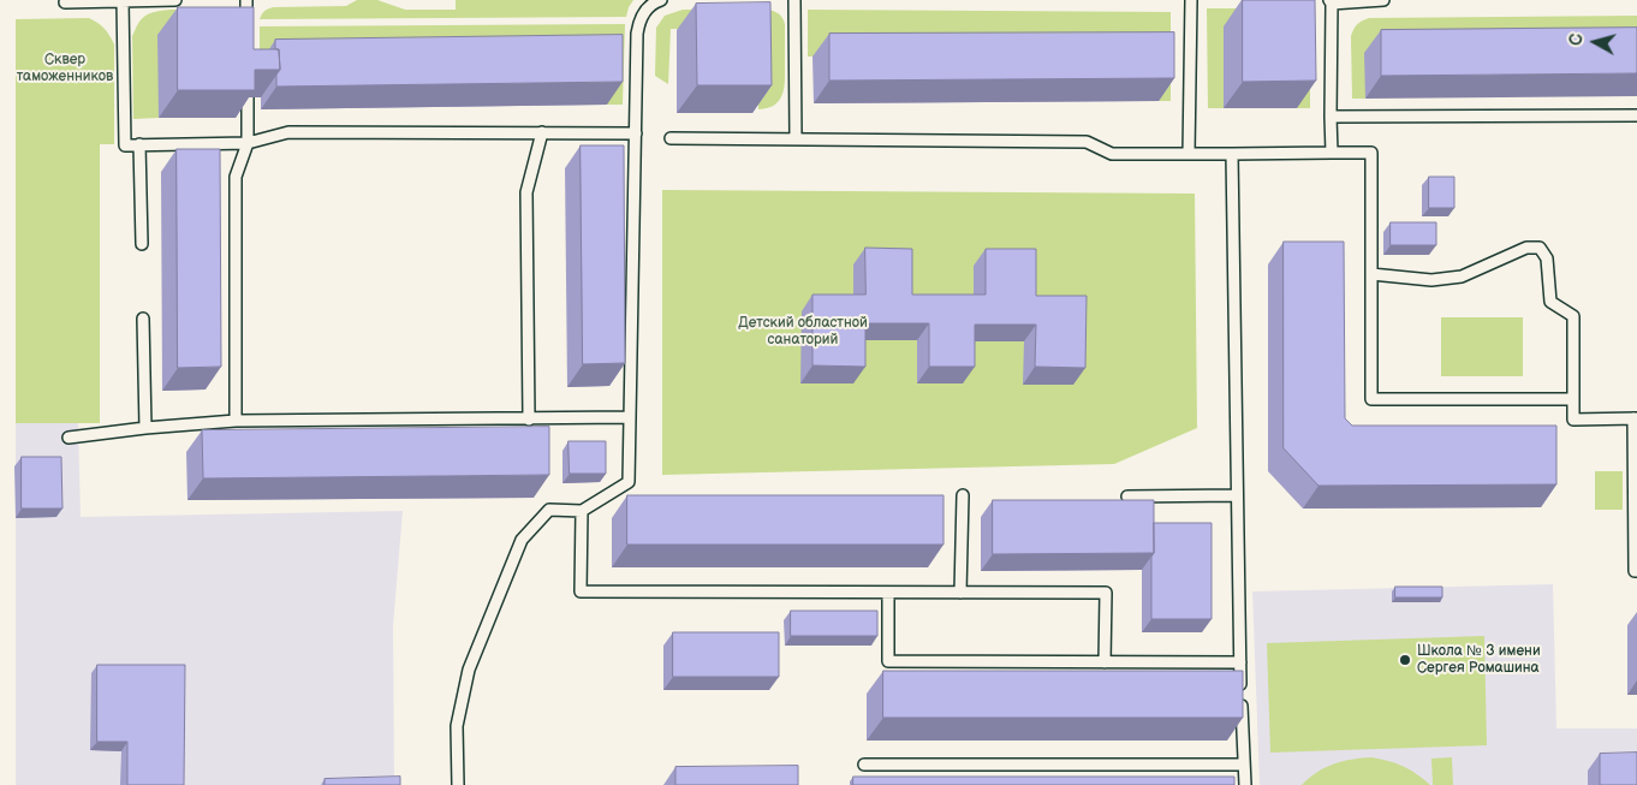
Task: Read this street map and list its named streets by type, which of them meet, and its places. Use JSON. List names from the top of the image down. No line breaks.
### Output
{"parks":["Сквер таможенников","Детский областной санаторий"],"places":["Школа № 3 имени Сергея Ромашина"],"north":"left"}
